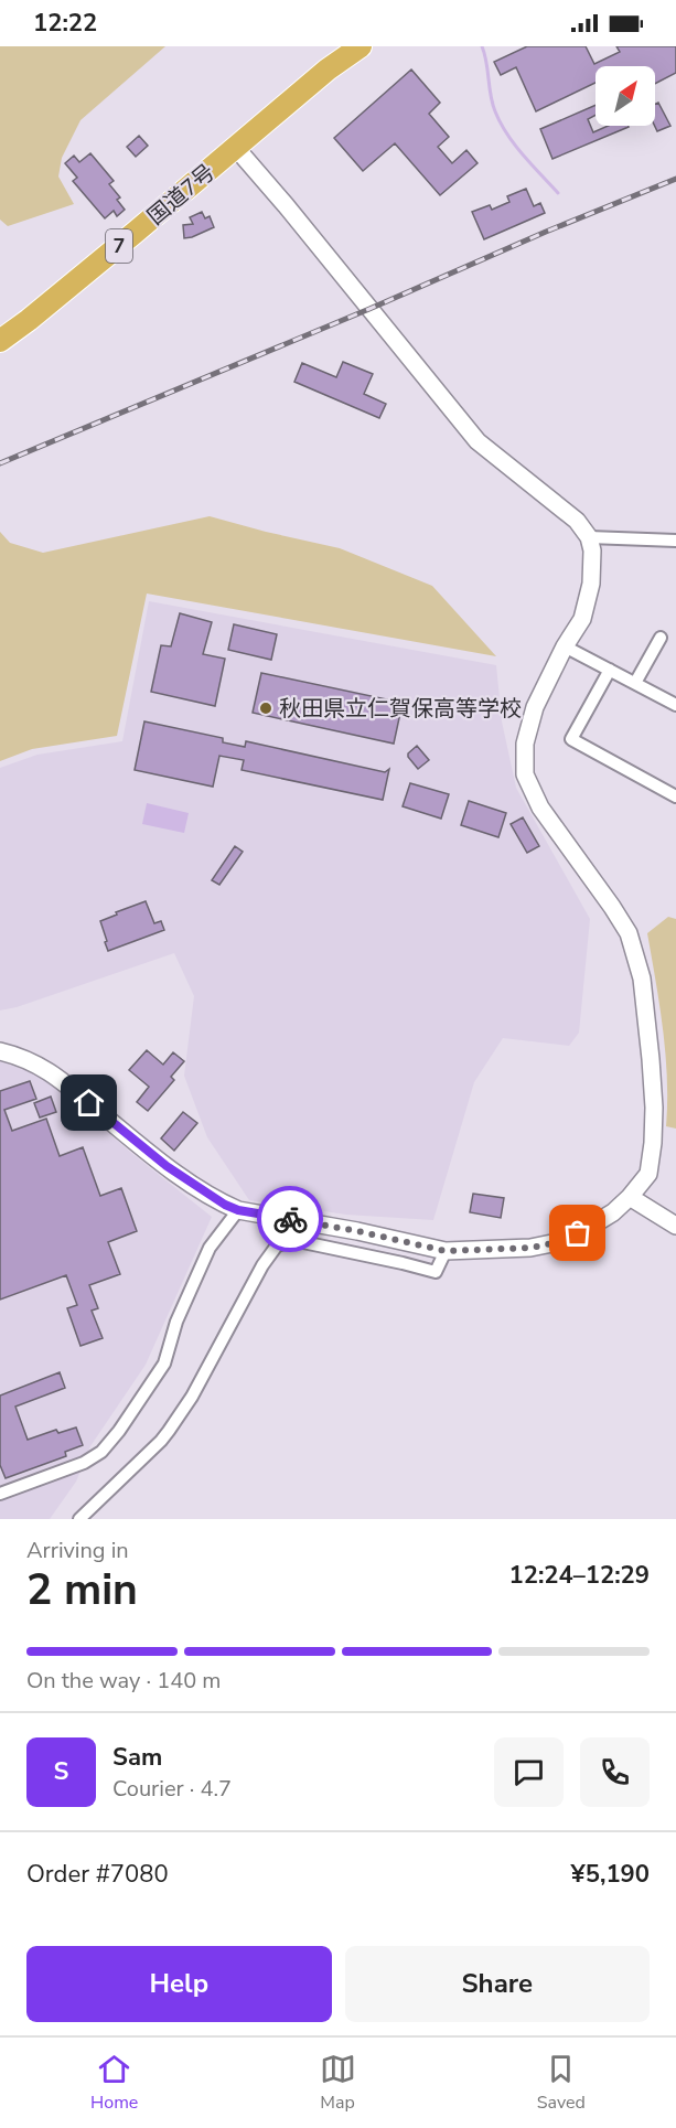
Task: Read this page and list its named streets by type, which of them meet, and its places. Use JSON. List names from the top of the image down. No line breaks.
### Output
{"streets":{"highway":["国道7号","7"]},"places":["秋田県立仁賀保高等学校"],"north":"top right","page":{"status":"12:22","heading":["2 min","Arriving in","12:24–12:29"],"panel":["Sam","Courier · 4.7","Order #7080","¥5,190"],"bar":"On the way · 140 m","round":"S","buttons":["Help","Share"],"tabs":["Home","Map","Saved"]}}
